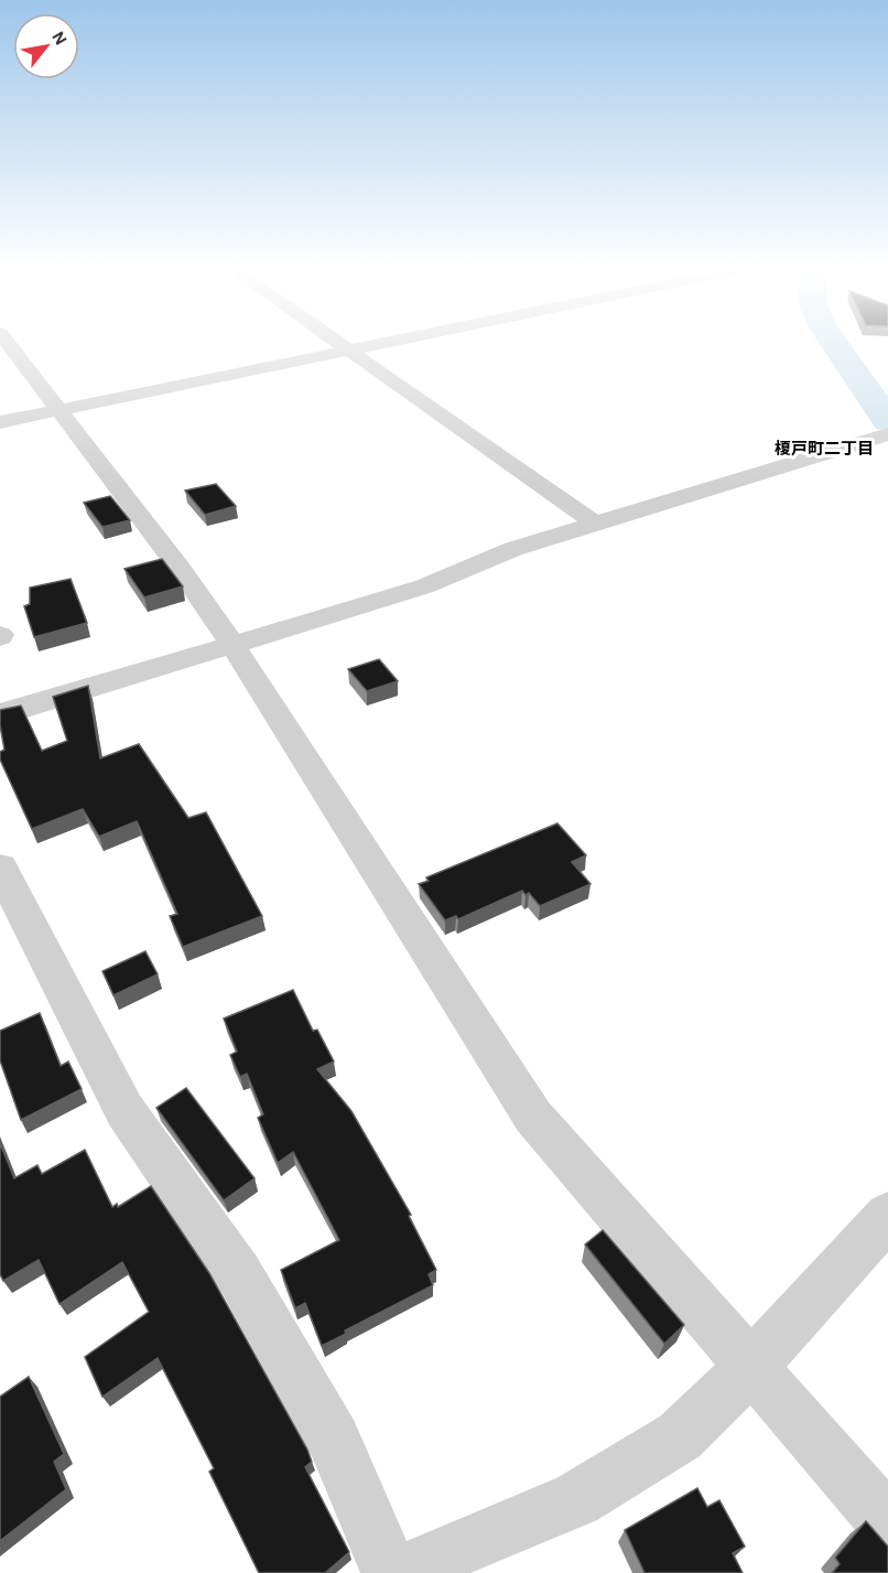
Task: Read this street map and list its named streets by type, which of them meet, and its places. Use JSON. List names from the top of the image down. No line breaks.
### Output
{"districts":["榎戸町二丁目"],"north":"top right"}
